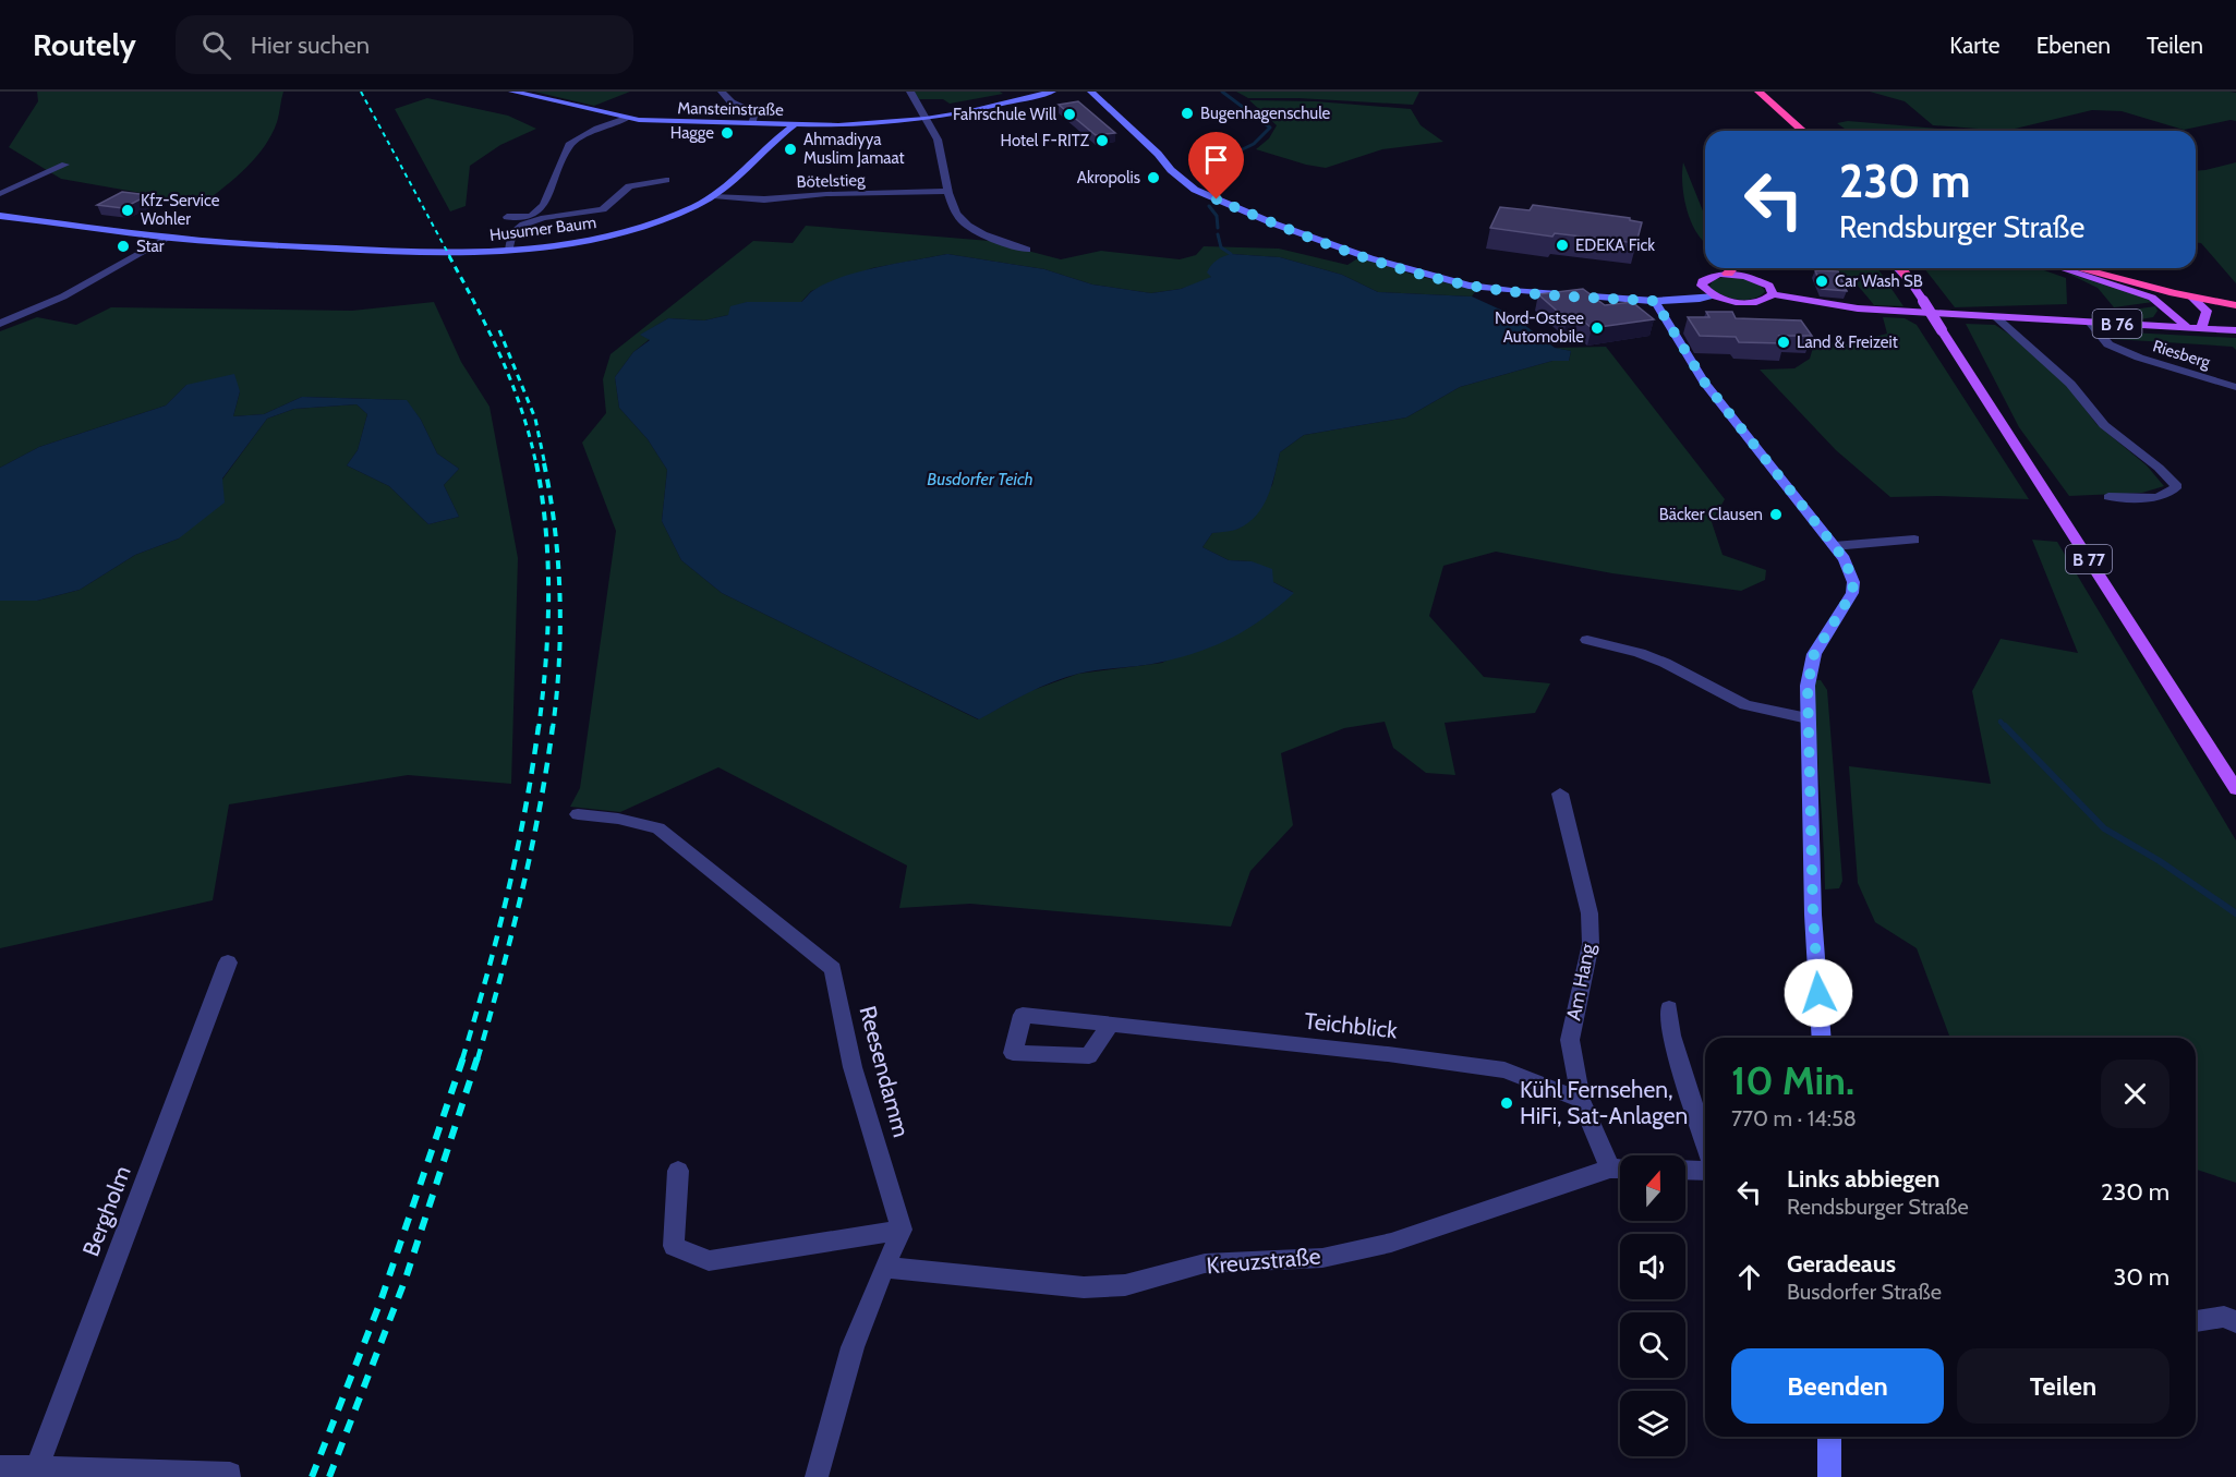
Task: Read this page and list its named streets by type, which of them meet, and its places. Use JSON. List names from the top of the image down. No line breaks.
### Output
{"streets":{"main road":["B 76","B 77"],"street":["Mansteinstraße","Bötelstieg","Husumer Baum","Riesberg","Am Hang","Teichblick","Reesendamm","Bergholm","Kreuzstraße"]},"crossings":[["Mansteinstraße","Husumer Baum"],["Bötelstieg","Husumer Baum"],["B 76","Riesberg"],["Am Hang","Teichblick"]],"water":["Busdorfer Teich"],"places":["Bugenhagenschule","Fahrschule Will","Hagge","Hotel F-RITZ","Ahmadiyya Muslim Jamaat","Akropolis","Kfz-Service Wohler","EDEKA Fick","Star","Car Wash SB","Nord-Ostsee Automobile","Land & Freizeit","Bäcker Clausen","Kühl Fernsehen, HiFi, Sat-Anlagen"],"north":"top","page":{"header":"Routely","search":"Hier suchen","nav":["Karte","Ebenen","Teilen"],"turn":["230 m","Rendsburger Straße"],"heading":["10 Min.","770 m · 14:58"],"list":[{"name":"Links abbiegen","note":"Rendsburger Straße","value":"230 m"},{"name":"Geradeaus","note":"Busdorfer Straße","value":"30 m"}],"buttons":["Beenden","Teilen"]}}
